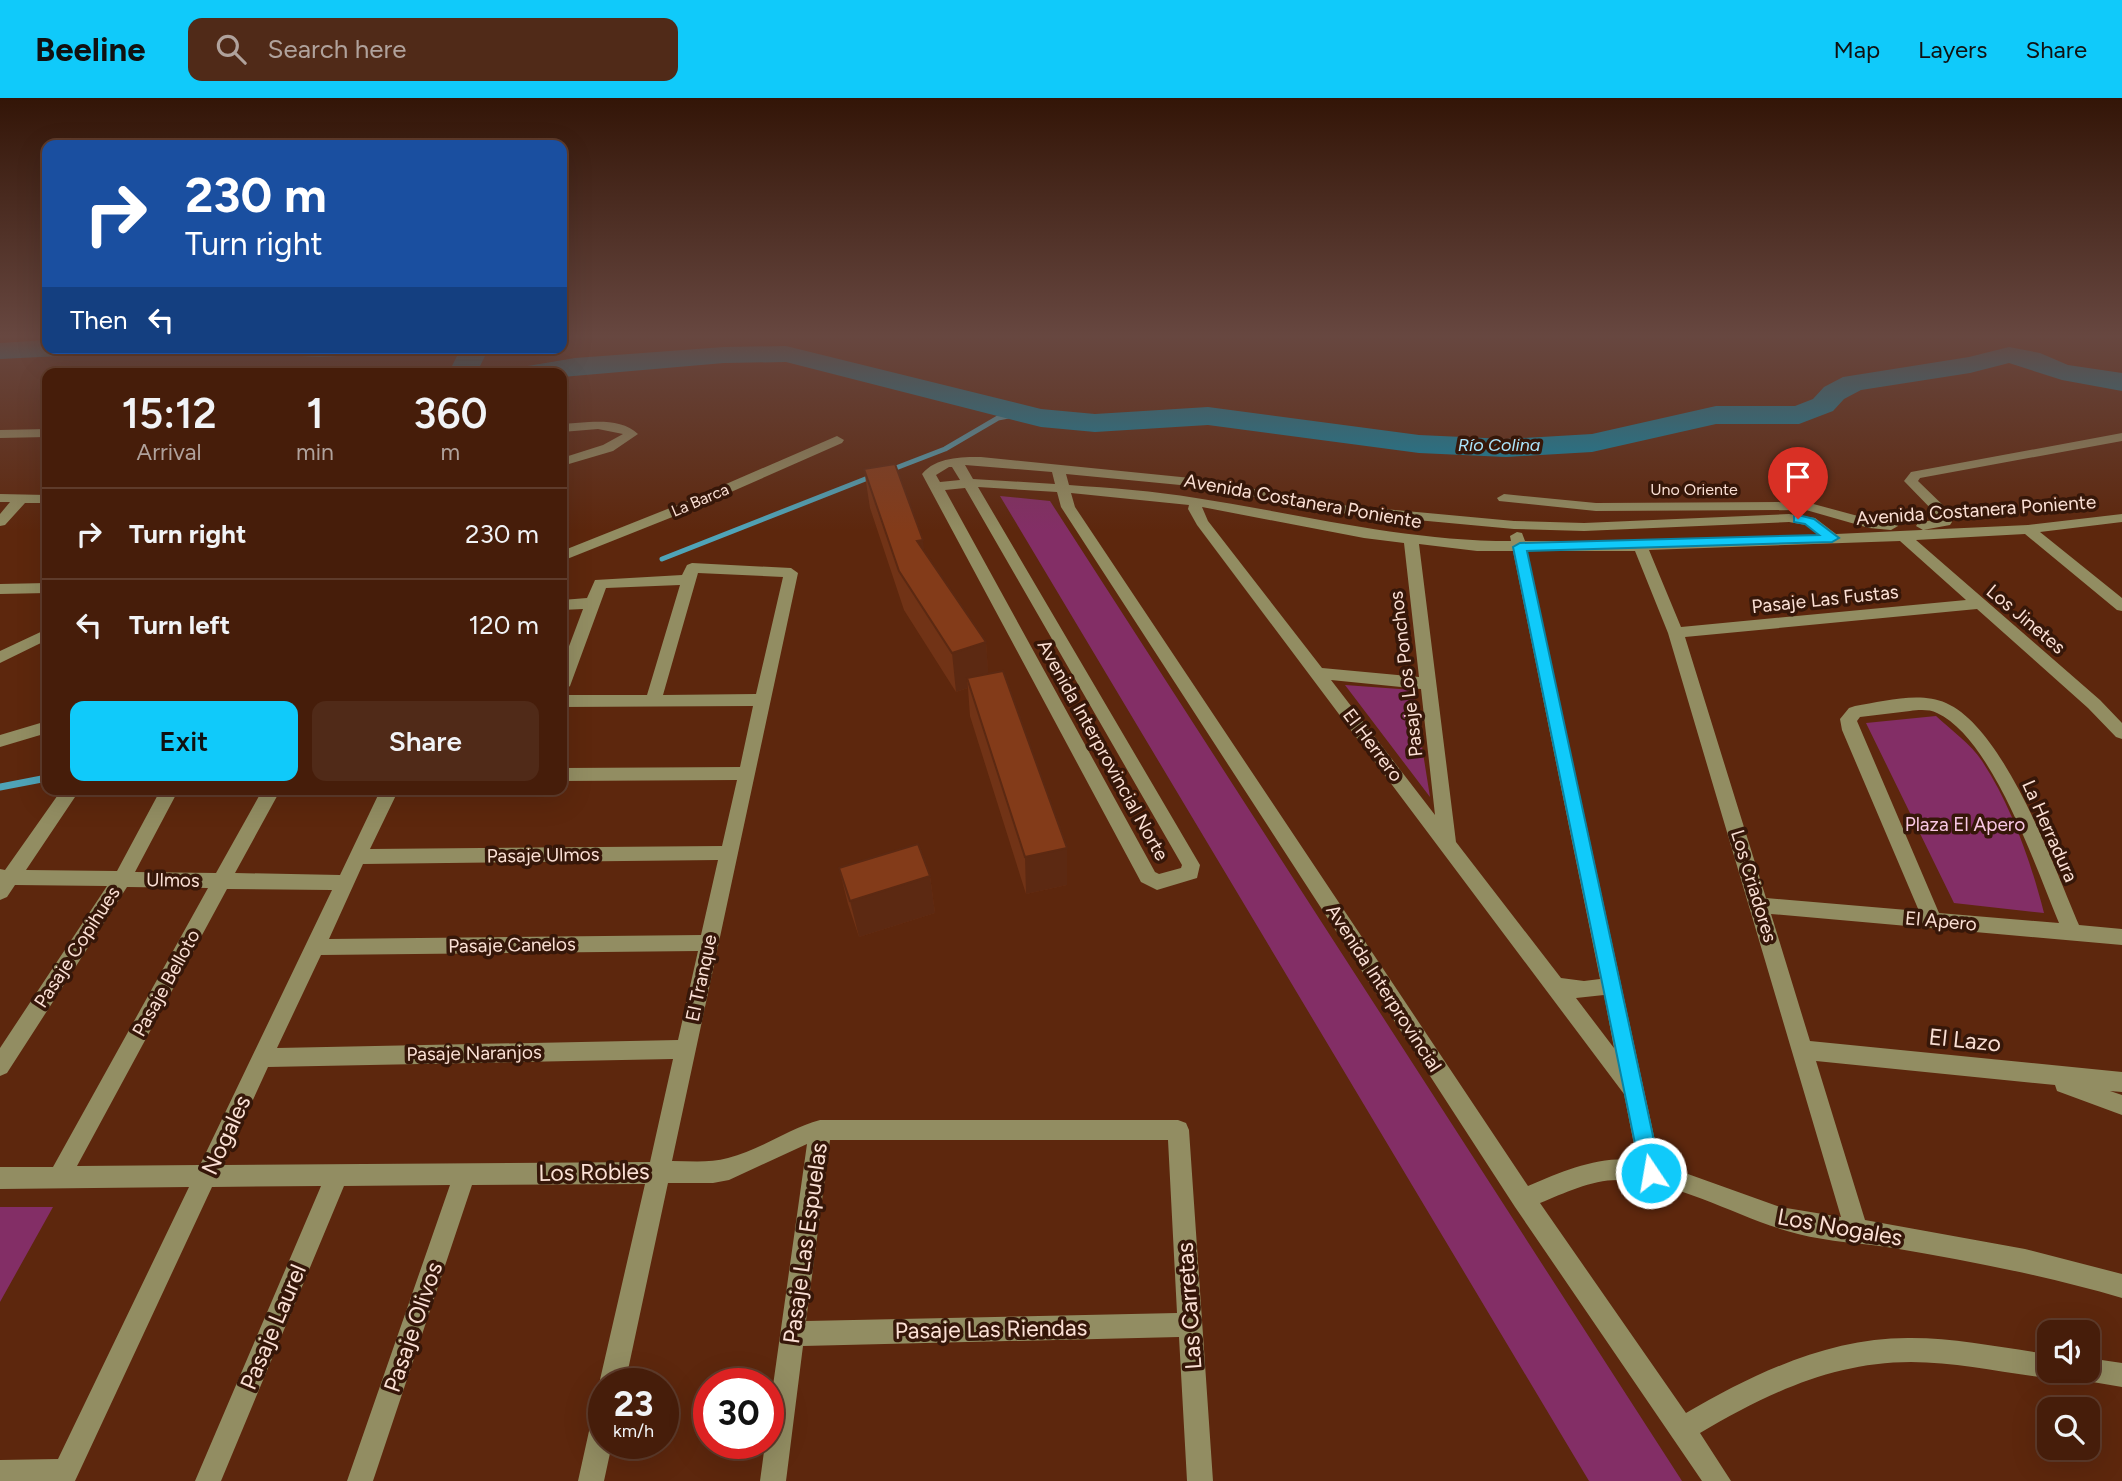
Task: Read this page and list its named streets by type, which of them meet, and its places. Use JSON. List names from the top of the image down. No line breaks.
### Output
{"streets":{"street":["Uno Oriente","La Barca","Avenida Costanera Poniente","Pasaje Las Fustas","Los Jinetes","Pasaje Los Ponchos","El Herrero","Avenida Interprovincial Norte","La Herradura","Pasaje Ulmos","Ulmos","Los Criadores","El Apero","Pasaje Canelos","Pasaje Copihues","El Tranque","Pasaje Belloto","Avenida Interprovincial","El Lazo","Pasaje Naranjos","Nogales","Los Robles","Los Nogales","Pasaje Las Espuelas","Las Carretas","Pasaje Laurel","Pasaje Olivos","Pasaje Las Riendas"]},"crossings":[["Avenida Costanera Poniente","Los Jinetes"],["Avenida Costanera Poniente","Pasaje Los Ponchos"],["Avenida Costanera Poniente","El Herrero"],["Avenida Costanera Poniente","Avenida Interprovincial Norte"],["Avenida Costanera Poniente","Los Criadores"],["Avenida Costanera Poniente","Avenida Interprovincial"],["Pasaje Las Fustas","Los Jinetes"],["Pasaje Las Fustas","Los Criadores"],["Pasaje Los Ponchos","El Herrero"],["La Herradura","El Apero"],["Pasaje Ulmos","El Tranque"],["Pasaje Ulmos","Nogales"],["Ulmos","Pasaje Copihues"],["Ulmos","Pasaje Belloto"],["Ulmos","Nogales"],["Los Criadores","El Apero"],["Los Criadores","El Lazo"],["Los Criadores","Los Nogales"],["Pasaje Canelos","El Tranque"],["Pasaje Canelos","Nogales"],["El Tranque","Pasaje Naranjos"],["El Tranque","Los Robles"],["Pasaje Belloto","Los Robles"],["Avenida Interprovincial","Los Nogales"],["Pasaje Naranjos","Nogales"],["Nogales","Los Robles"],["Los Robles","Pasaje Las Espuelas"],["Los Robles","Las Carretas"],["Los Robles","Pasaje Laurel"],["Los Robles","Pasaje Olivos"],["Pasaje Las Espuelas","Pasaje Las Riendas"],["Las Carretas","Pasaje Las Riendas"]],"water":["Río Colina"],"parks":["Plaza El Apero"],"page":{"header":"Beeline","search":"Search here","nav":["Map","Layers","Share"],"turn":["230 m","Turn right"],"then":"Then","eta":["15:12","Arrival","1","min","360","m"],"list":[{"name":"Turn right","value":"230 m"},{"name":"Turn left","value":"120 m"}],"buttons":["Exit","Share"],"speed":"23 km/h","limit":"30"}}
